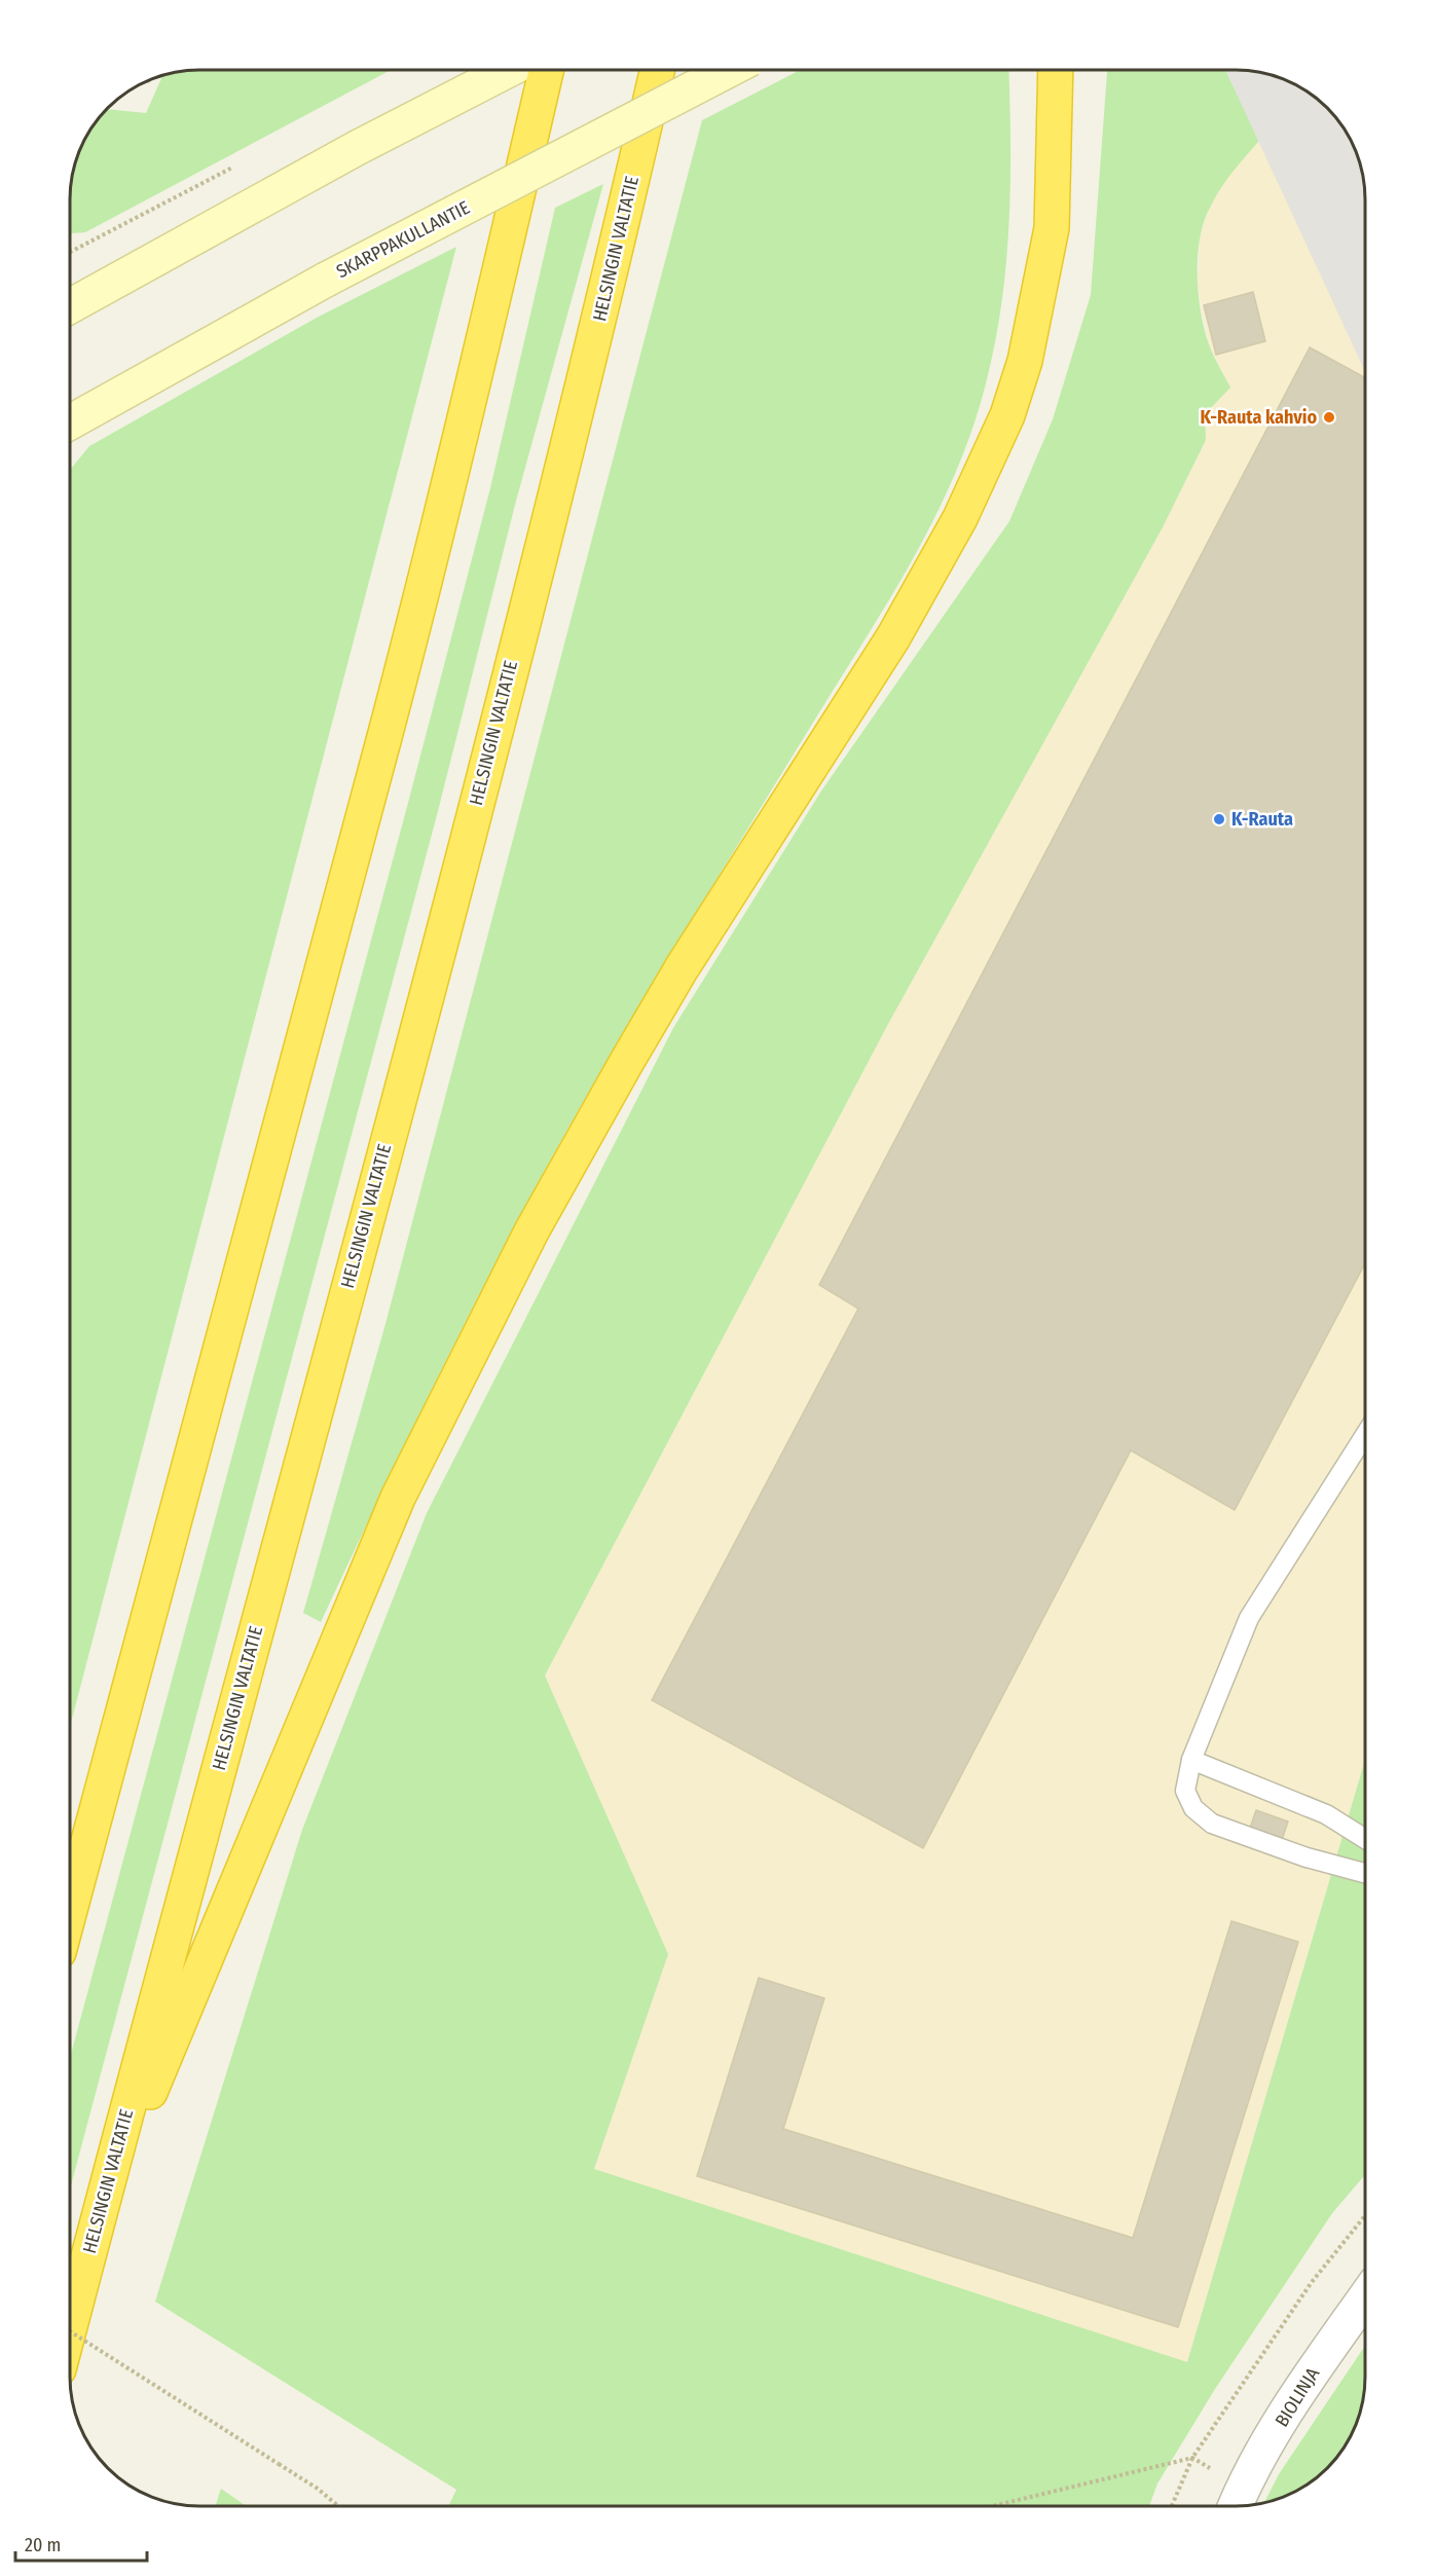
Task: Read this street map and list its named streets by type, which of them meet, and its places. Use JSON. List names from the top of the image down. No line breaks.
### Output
{"streets":{"highway":["HELSINGIN VALTATIE"],"main road":["SKARPPAKULLANTIE"],"street":["BIOLINJA"]},"places":["K-Rauta kahvio","K-Rauta"],"scale_bar":"20 m"}
